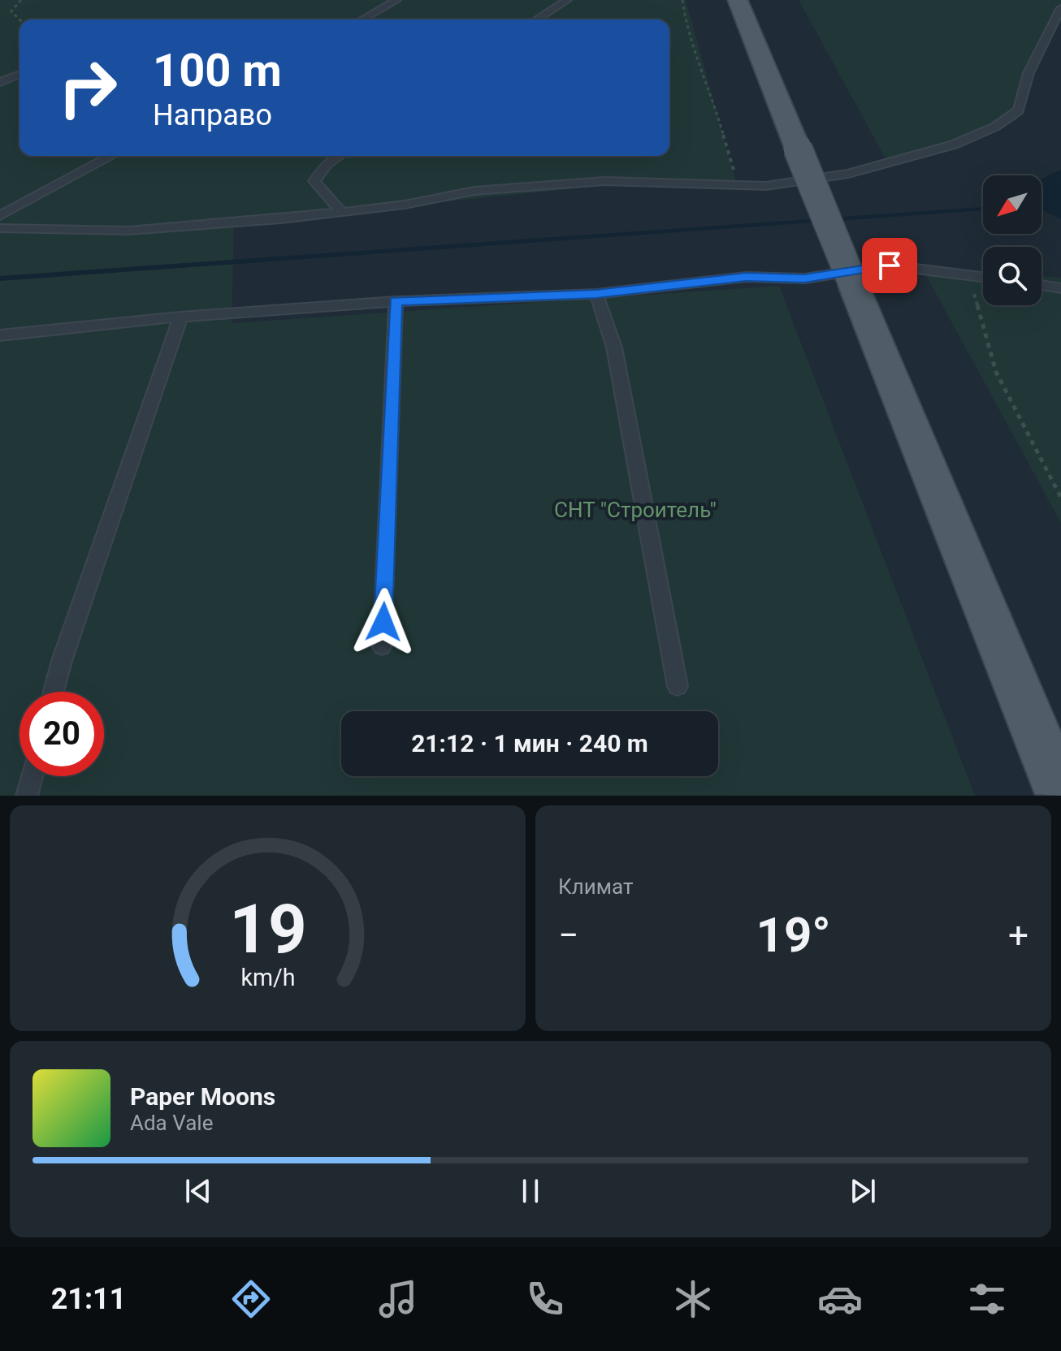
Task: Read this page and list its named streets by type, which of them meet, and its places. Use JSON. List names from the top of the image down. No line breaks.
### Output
{"parks":["СНТ \"Строитель\""],"north":"bottom left","page":{"turn":["100 m","Направо"],"limit":"20","trip":"21:12 · 1 мин · 240 m","tile":"Климат","heat":["−","19°","+"],"song":["Paper Moons","Ada Vale"],"tabs":"21:11","gauge":["19","km/h"]}}
